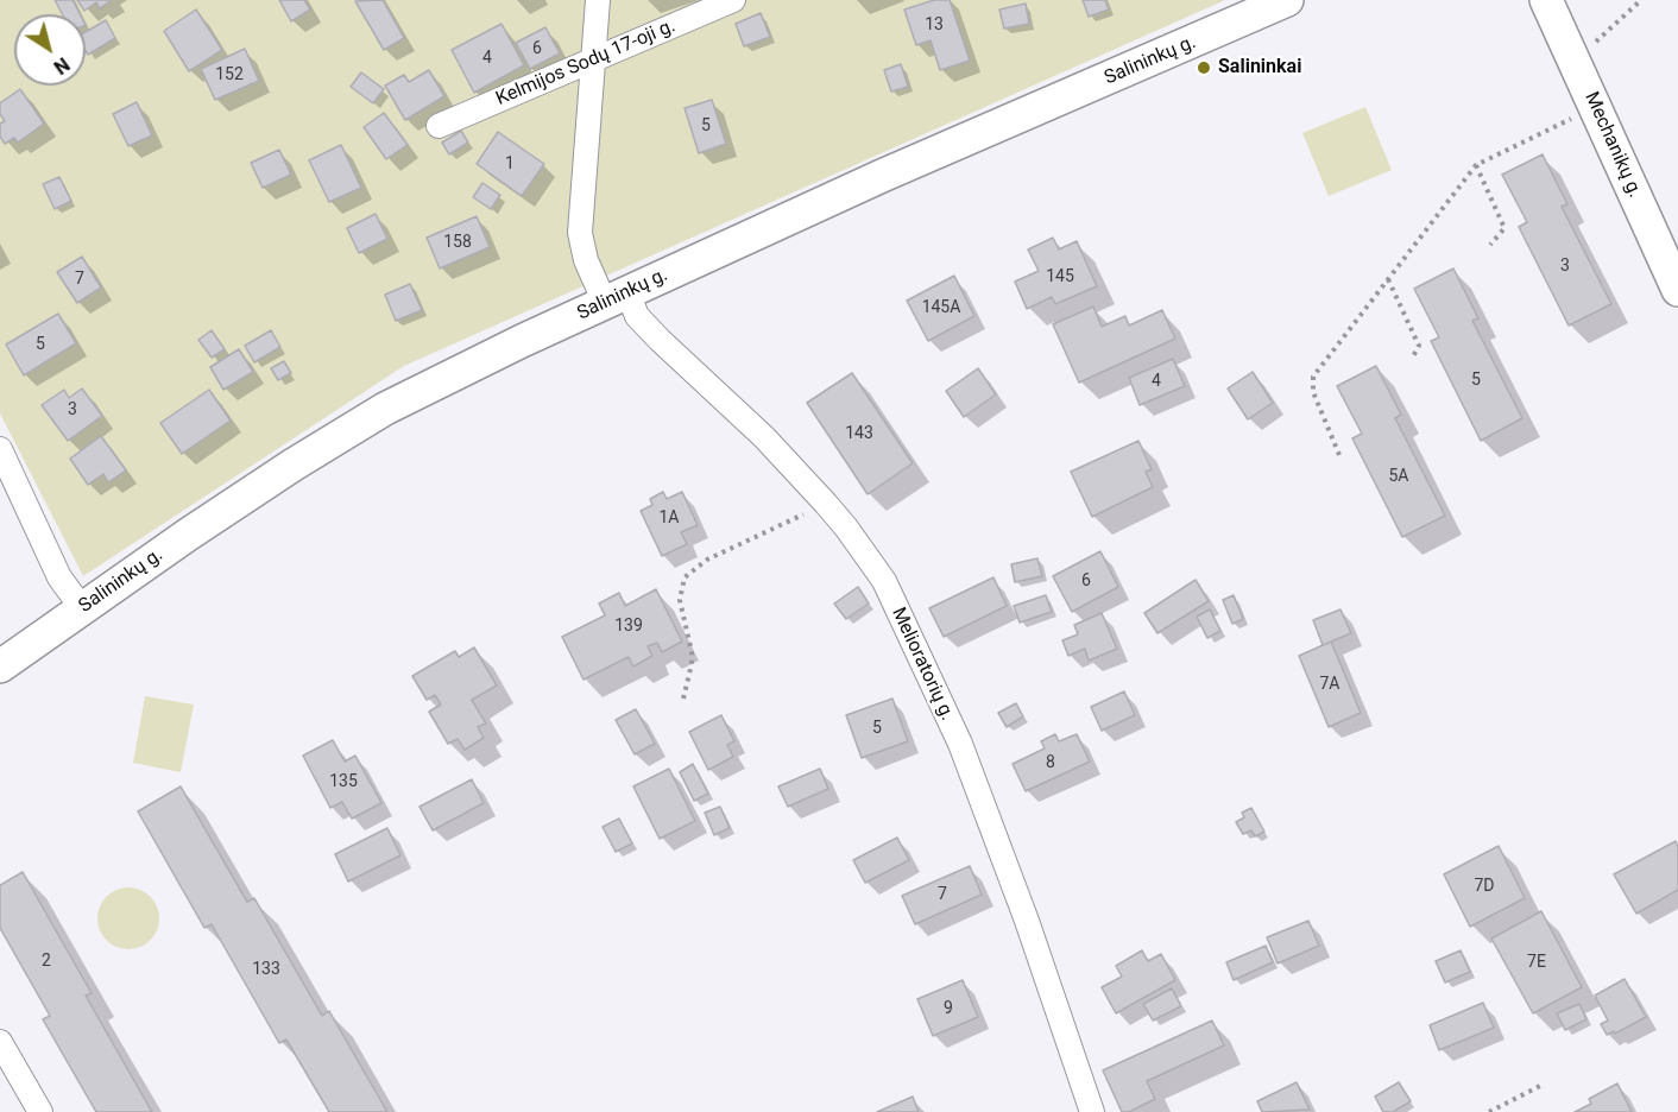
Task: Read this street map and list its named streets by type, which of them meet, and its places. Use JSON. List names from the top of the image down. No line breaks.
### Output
{"streets":{"main road":["Salininkų g.","Mechanikų g."],"street":["Kelmijos Sodų 17-oji g.","Melioratorių g."]},"crossings":[["Salininkų g.","Melioratorių g."],["Kelmijos Sodų 17-oji g.","Melioratorių g."]],"places":["Salininkai"],"house_numbers":["13","6","4","152","5","1","158","3","145","7","145A","5","5","4","3","143","5A","1A","6","139","7A","5","8","135","7D","7","2","7E","133","9"],"north":"bottom right"}
